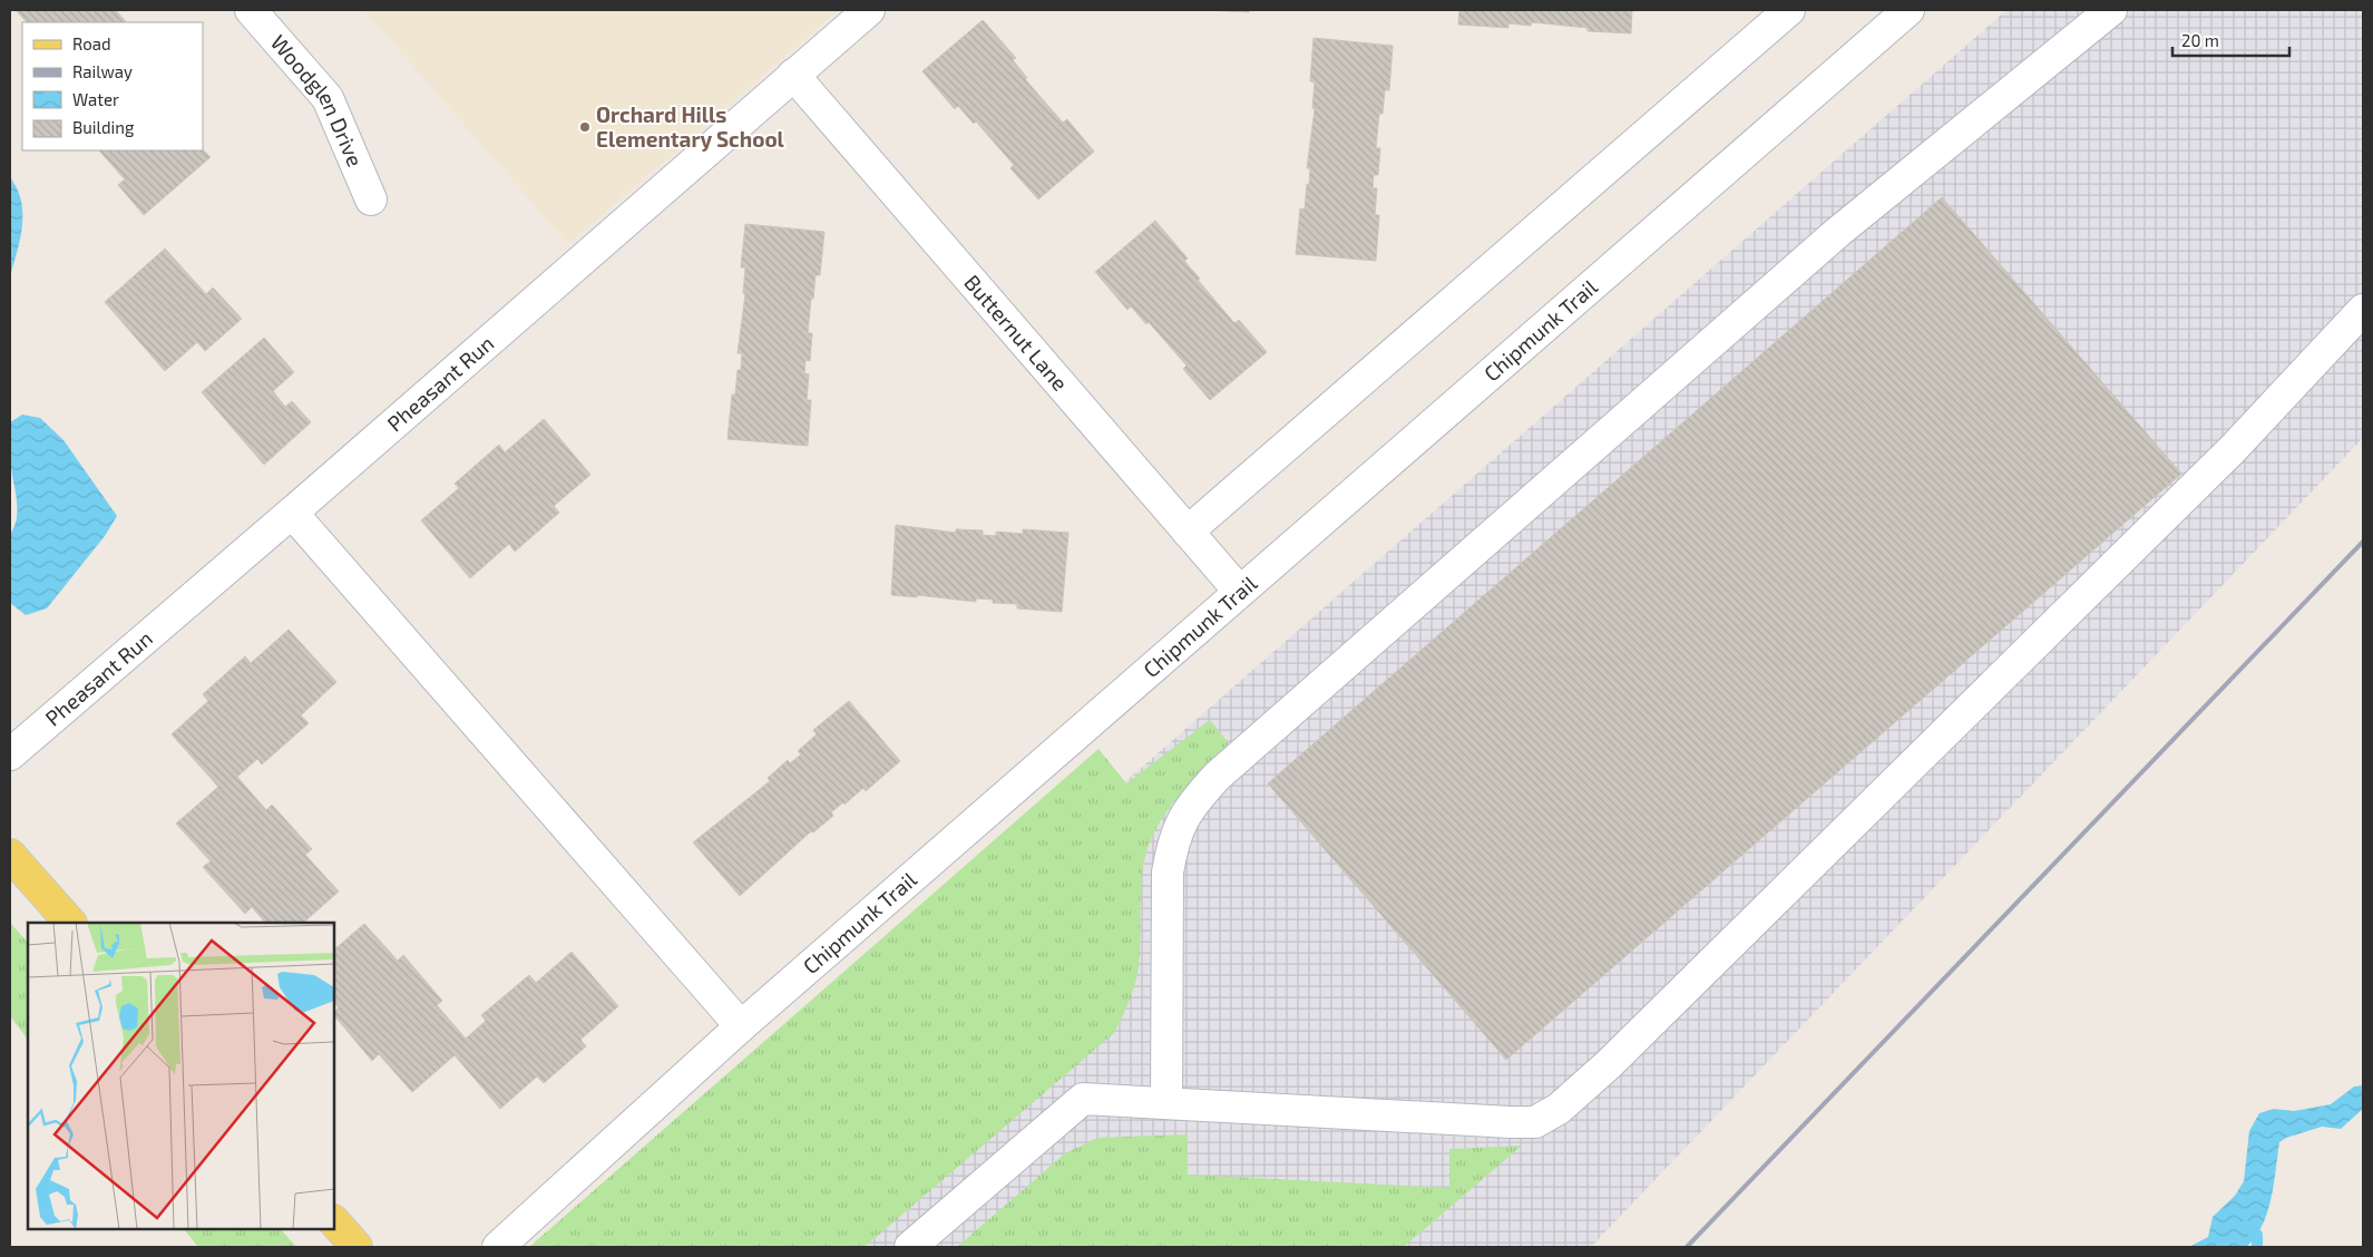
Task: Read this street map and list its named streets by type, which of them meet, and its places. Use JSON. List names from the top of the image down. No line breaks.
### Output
{"streets":{"street":["Woodglen Drive","Chipmunk Trail","Butternut Lane","Pheasant Run"]},"crossings":[["Chipmunk Trail","Butternut Lane"],["Butternut Lane","Pheasant Run"]],"places":["Orchard Hills Elementary School"],"legend":["Road","Railway","Water","Building"],"scale_bar":"20 m"}
